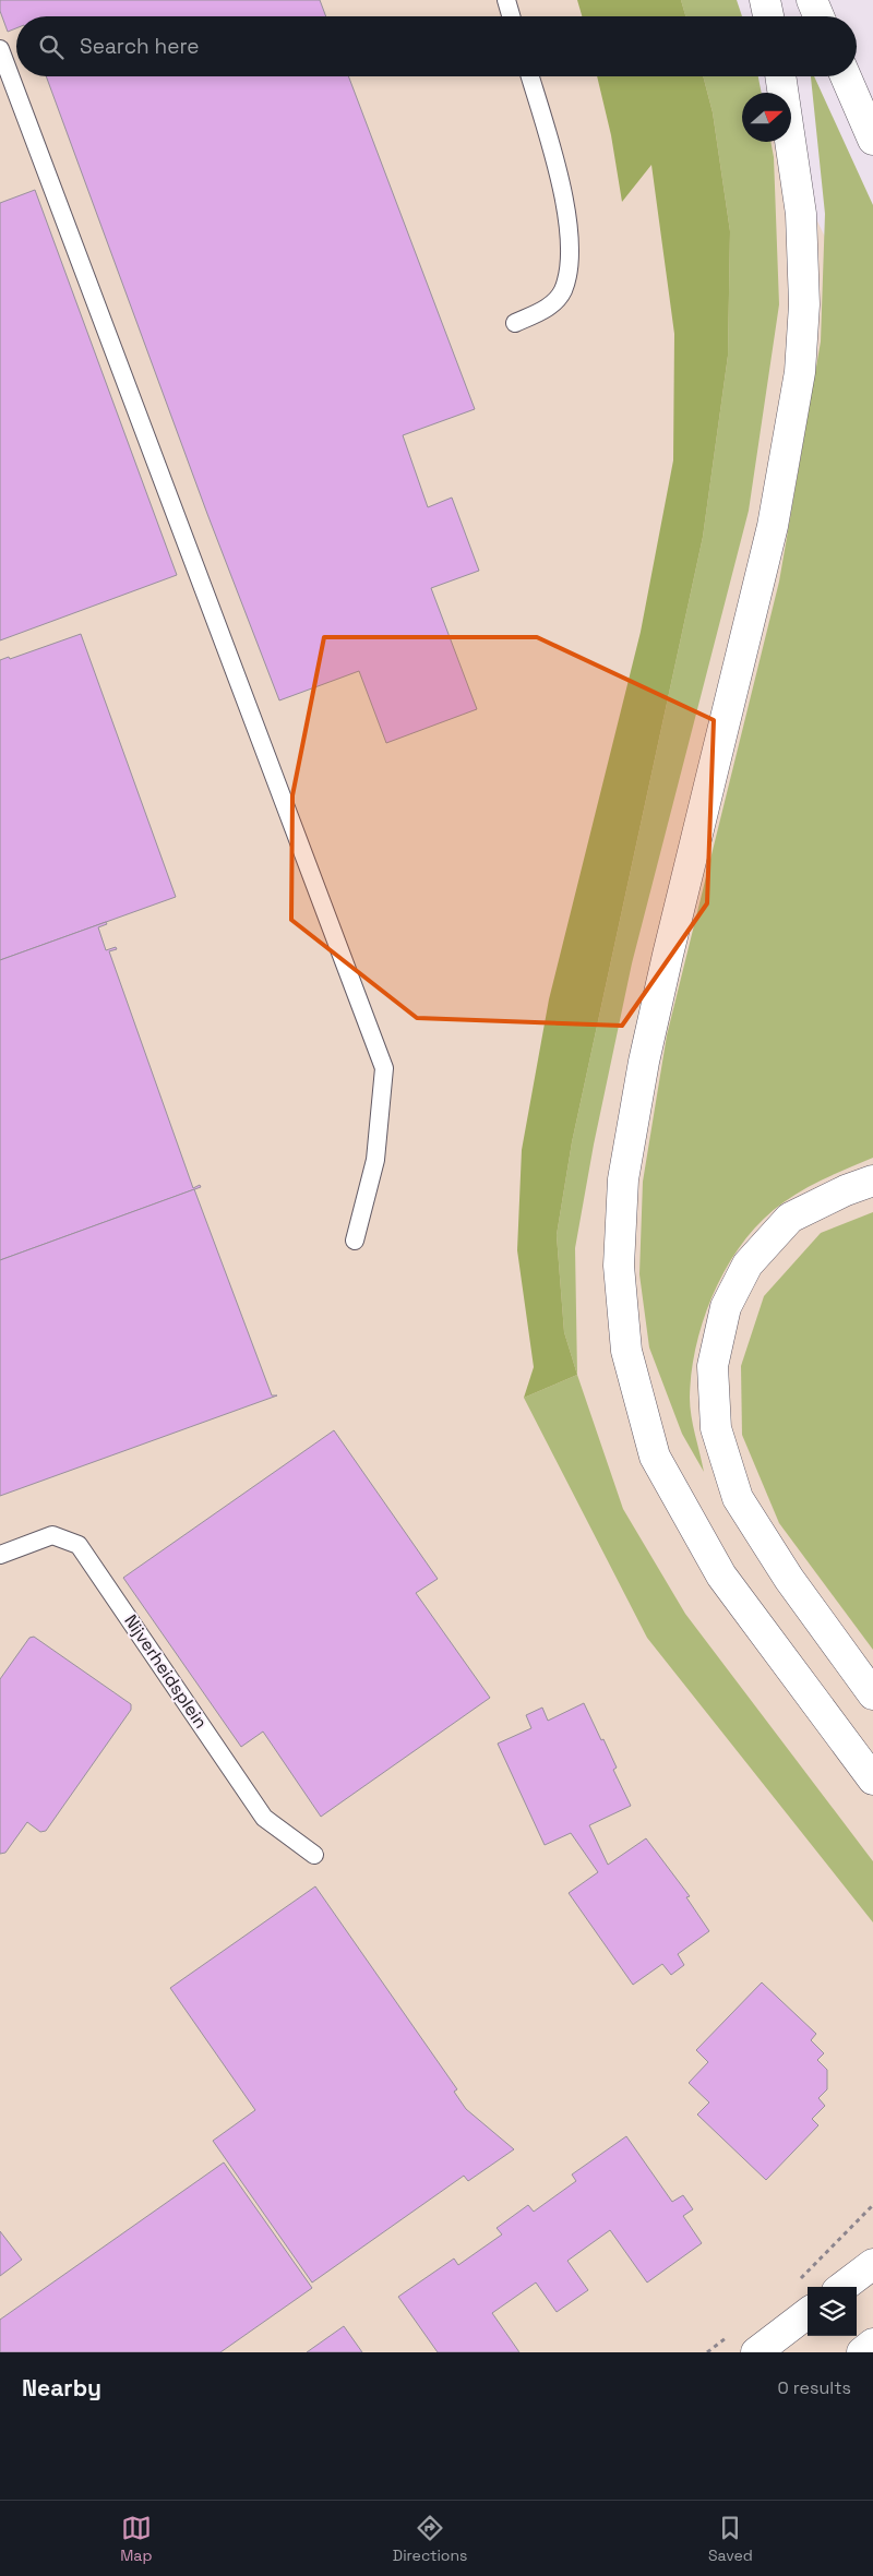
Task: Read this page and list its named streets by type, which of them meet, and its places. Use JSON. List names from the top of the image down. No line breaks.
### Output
{"streets":{"lane":["Nijverheidsplein"]},"north":"right","page":{"search":"Search here","heading":["Nearby","0 results"],"nav":["Map","Directions","Saved"]}}
